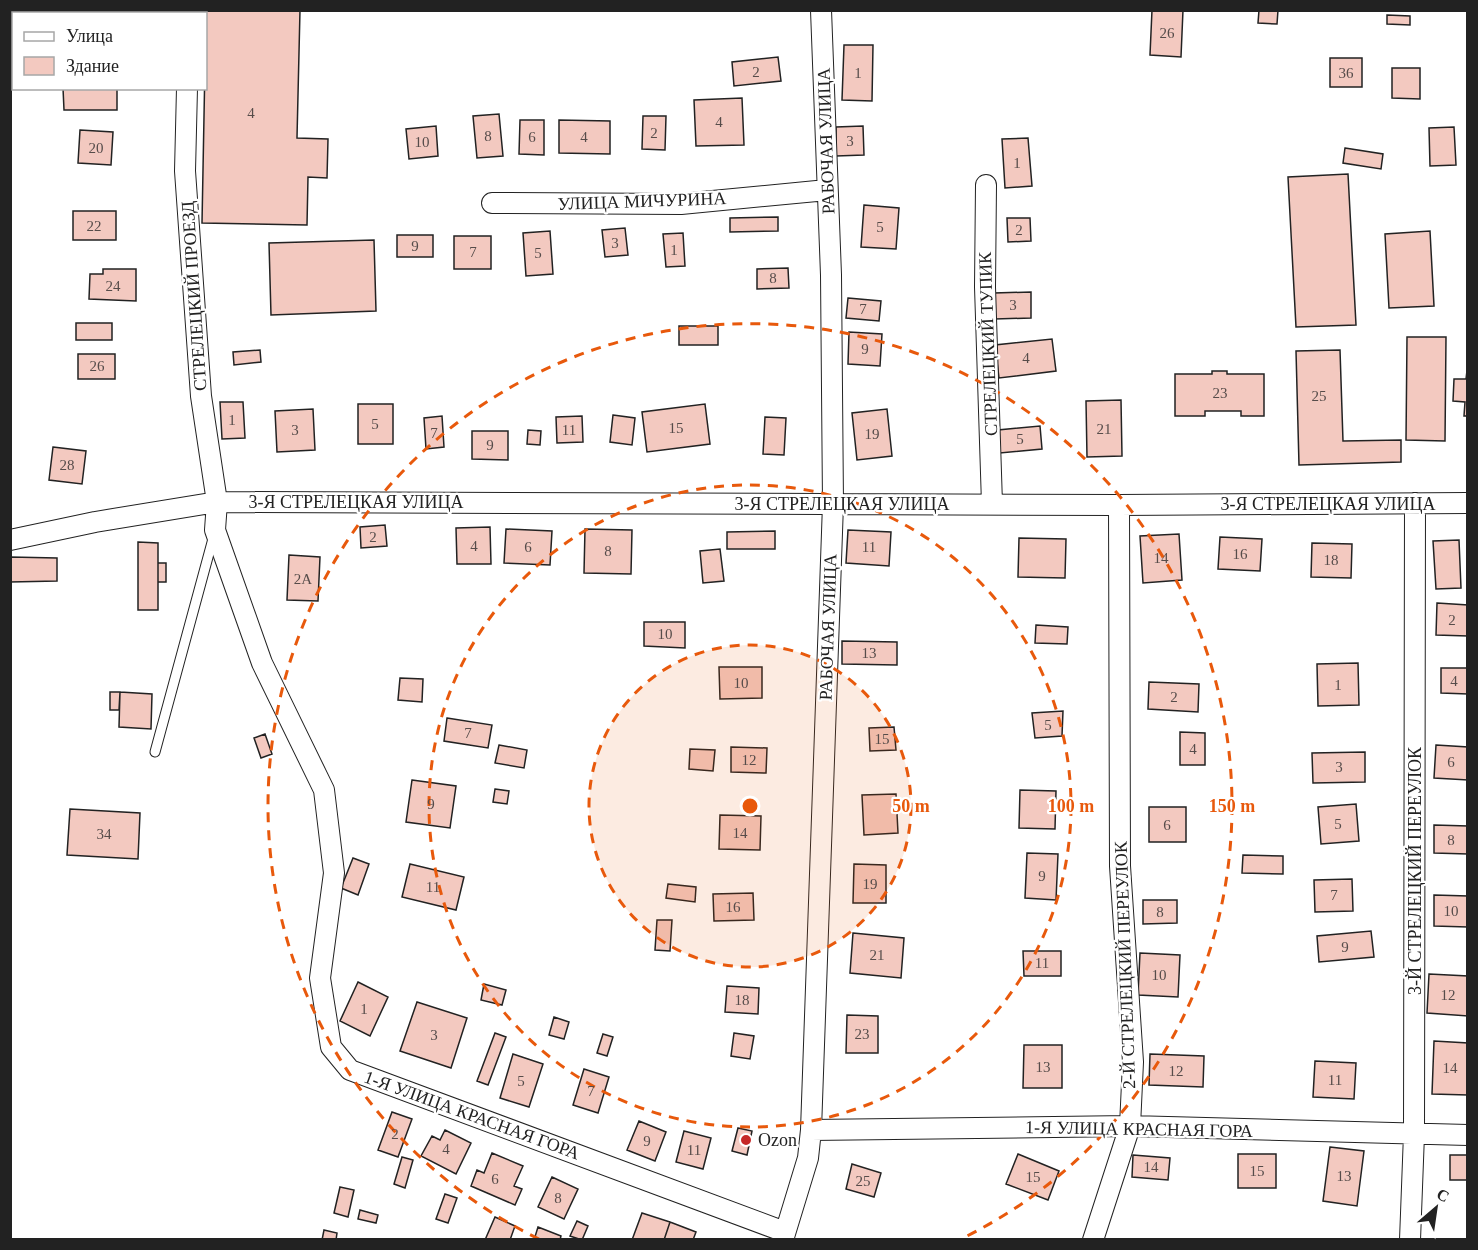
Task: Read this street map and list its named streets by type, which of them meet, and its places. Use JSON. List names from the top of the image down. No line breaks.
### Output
{"streets":{"street":["РАБОЧАЯ УЛИЦА","УЛИЦА МИЧУРИНА","СТРЕЛЕЦКИЙ ПРОЕЗД","СТРЕЛЕЦКИЙ ТУПИК","3-Я СТРЕЛЕЦКАЯ УЛИЦА","3-Й СТРЕЛЕЦКИЙ ПЕРЕУЛОК","2-Й СТРЕЛЕЦКИЙ ПЕРЕУЛОК","1-Я УЛИЦА КРАСНАЯ ГОРА"]},"crossings":[["РАБОЧАЯ УЛИЦА","УЛИЦА МИЧУРИНА"],["РАБОЧАЯ УЛИЦА","3-Я СТРЕЛЕЦКАЯ УЛИЦА"],["РАБОЧАЯ УЛИЦА","1-Я УЛИЦА КРАСНАЯ ГОРА"],["СТРЕЛЕЦКИЙ ПРОЕЗД","3-Я СТРЕЛЕЦКАЯ УЛИЦА"],["СТРЕЛЕЦКИЙ ПРОЕЗД","1-Я УЛИЦА КРАСНАЯ ГОРА"],["СТРЕЛЕЦКИЙ ТУПИК","3-Я СТРЕЛЕЦКАЯ УЛИЦА"],["3-Я СТРЕЛЕЦКАЯ УЛИЦА","3-Й СТРЕЛЕЦКИЙ ПЕРЕУЛОК"],["3-Я СТРЕЛЕЦКАЯ УЛИЦА","2-Й СТРЕЛЕЦКИЙ ПЕРЕУЛОК"],["3-Я СТРЕЛЕЦКАЯ УЛИЦА","1-Я УЛИЦА КРАСНАЯ ГОРА"],["3-Й СТРЕЛЕЦКИЙ ПЕРЕУЛОК","1-Я УЛИЦА КРАСНАЯ ГОРА"],["2-Й СТРЕЛЕЦКИЙ ПЕРЕУЛОК","1-Я УЛИЦА КРАСНАЯ ГОРА"]],"places":["Ozon"],"house_numbers":["26","2","1","36","4","4","2","8","6","4","3","10","20","1","22","5","2","3","9","1","7","5","8","24","3","7","9","4","26","23","25","1","5","15","21","3","11","7","19","5","9","28","2","4","6","11","8","16","14","18","2А","2","10","13","4","10","1","2","5","7","15","4","12","6","3","9","5","6","14","34","8","9","19","11","7","16","10","8","9","21","11","10","12","18","1","23","3","13","14","12","11","5","7","2","9","4","11","14","15","13","15","6","25","8"],"legend":["Улица","Здание"],"north":"top right","rings":["50 m","100 m","150 m"]}
